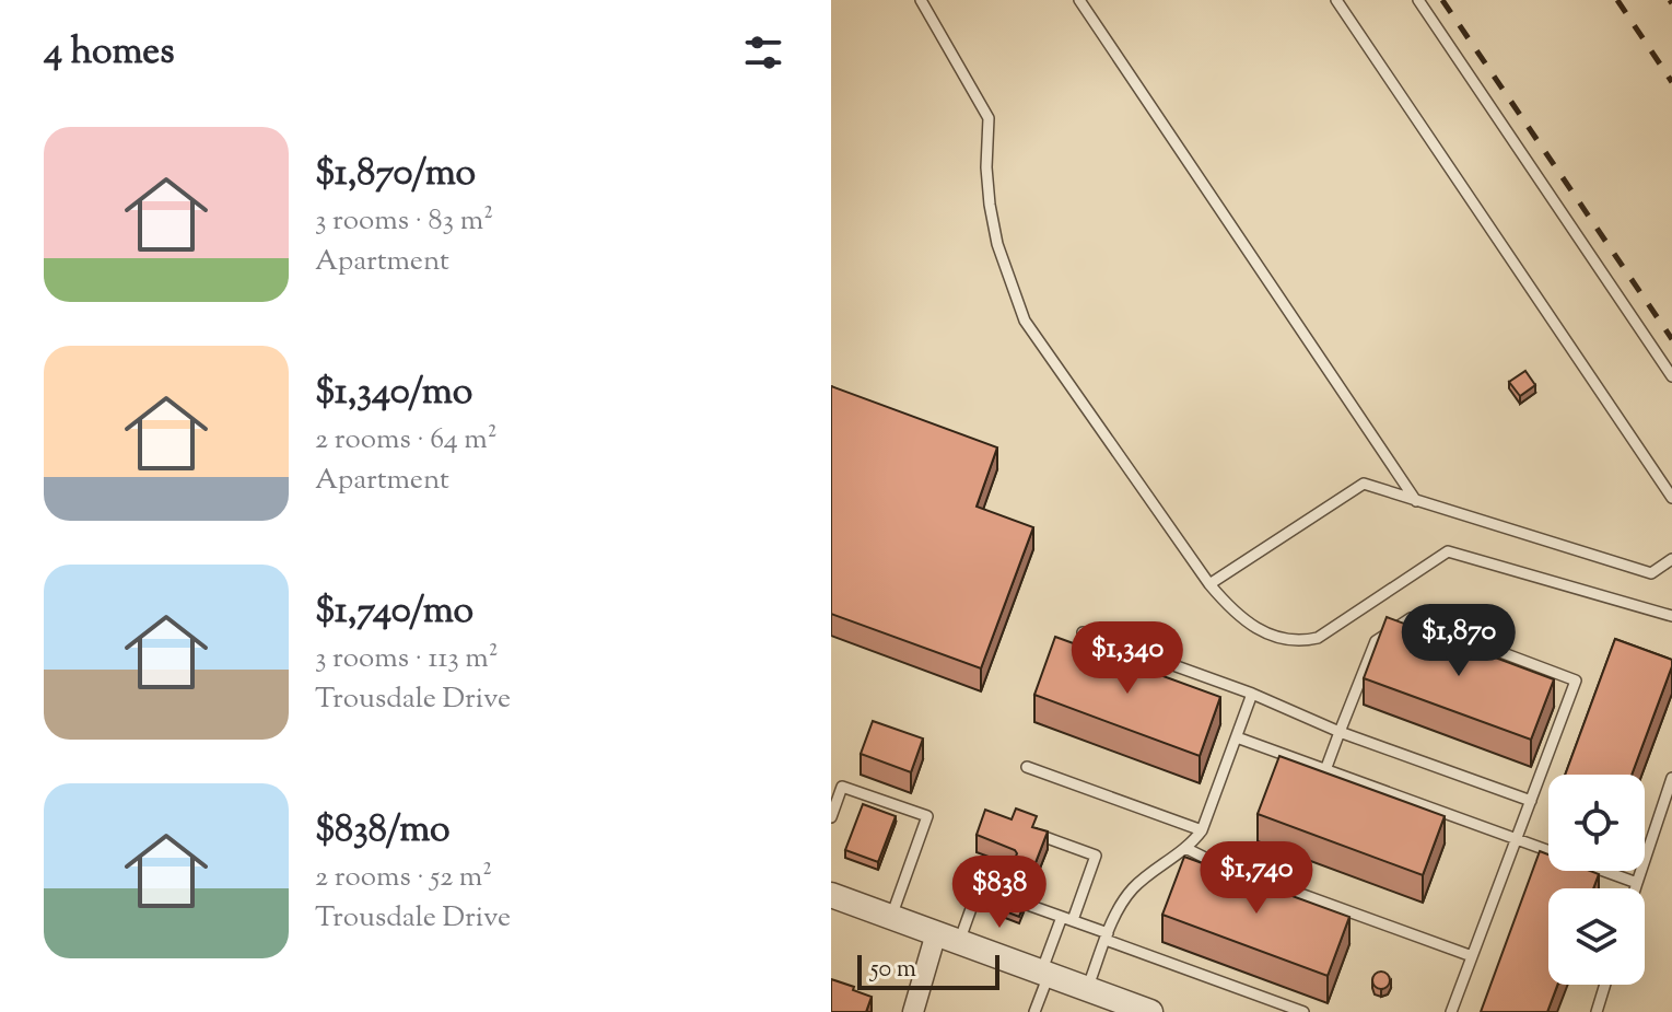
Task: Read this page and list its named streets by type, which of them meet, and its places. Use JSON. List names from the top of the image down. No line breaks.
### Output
{"scale_bar":"50 m","page":{"heading":"4 homes","list":[{"name":"$1,870/mo","note":"3 rooms · 83 m² · Apartment"},{"name":"$1,340/mo","note":"2 rooms · 64 m² · Apartment"},{"name":"$1,740/mo","note":"3 rooms · 113 m² · Trousdale Drive"},{"name":"$838/mo","note":"2 rooms · 52 m² · Trousdale Drive"}],"price":["$1,870","$1,340","$1,740","$838"],"scale":"50 m"}}
